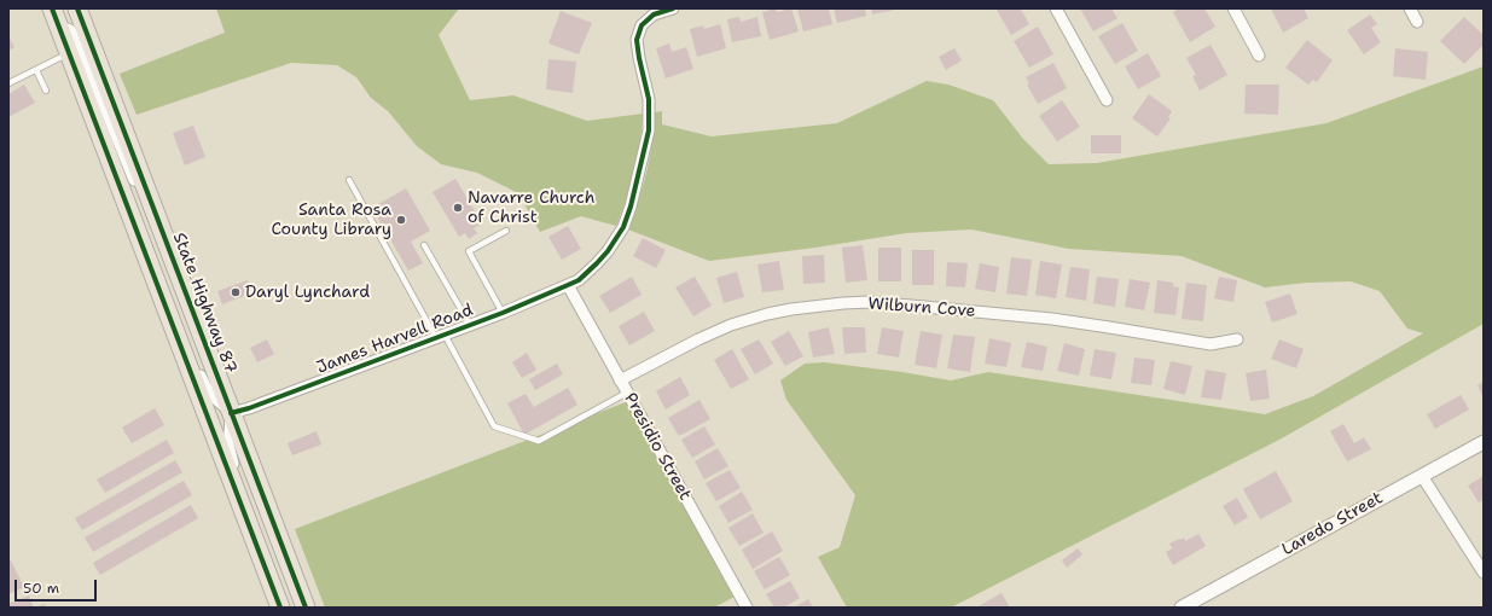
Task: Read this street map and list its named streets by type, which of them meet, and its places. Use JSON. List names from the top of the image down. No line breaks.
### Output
{"streets":{"highway":["State Highway 87"],"street":["Wilburn Cove","James Harvell Road","Presidio Street","Laredo Street"]},"crossings":[["State Highway 87","James Harvell Road"],["Wilburn Cove","Presidio Street"],["James Harvell Road","Presidio Street"]],"places":["Navarre Church of Christ","Santa Rosa County Library","Daryl Lynchard"],"scale_bar":"50 m"}
